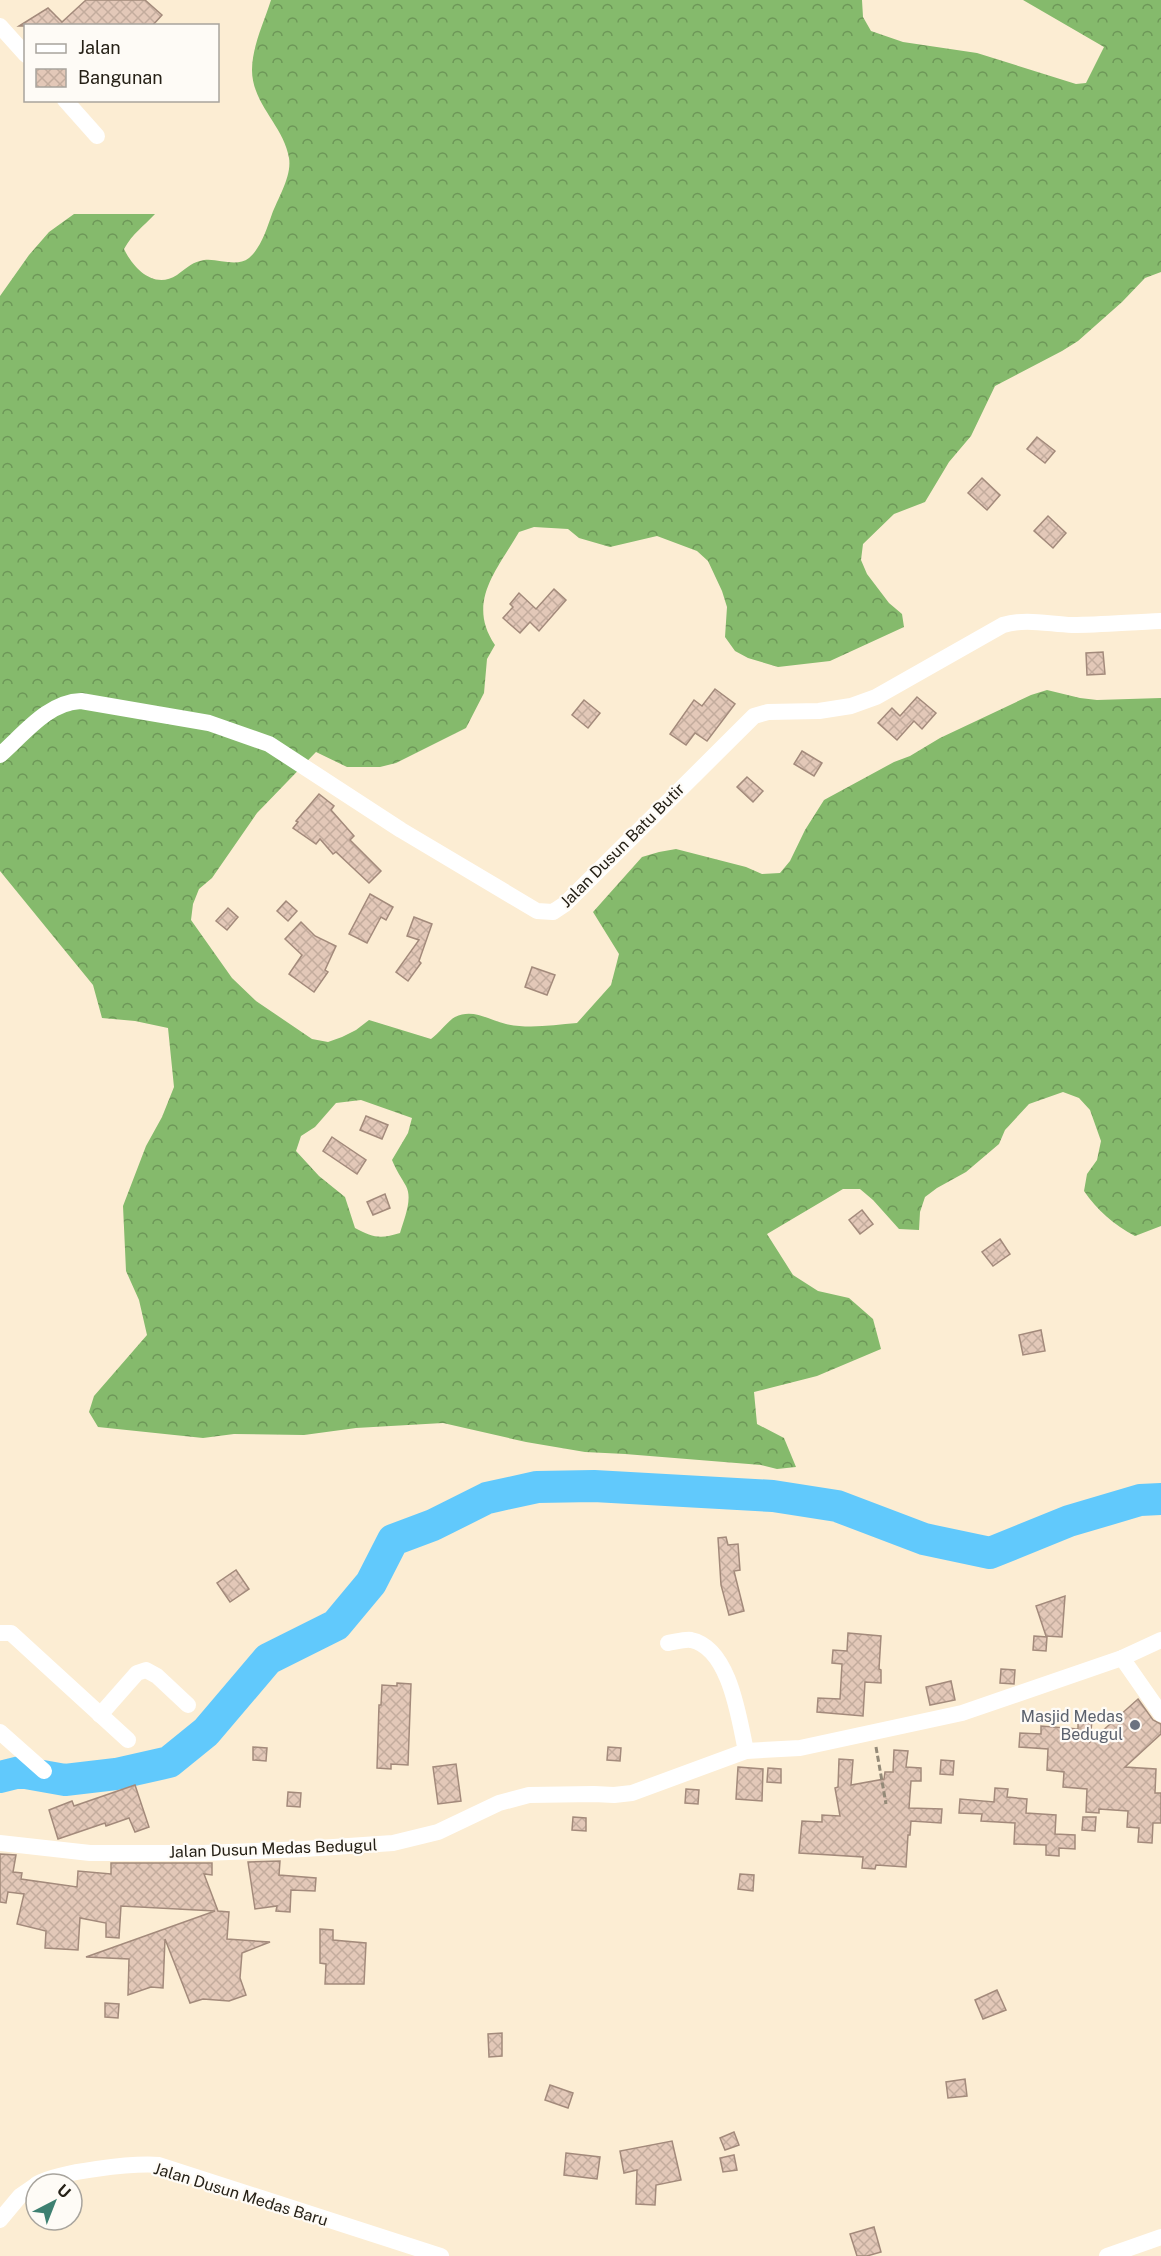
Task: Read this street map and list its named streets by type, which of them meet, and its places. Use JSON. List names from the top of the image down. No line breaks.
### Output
{"streets":{"street":["Jalan Dusun Batu Butir","Jalan Dusun Medas Bedugul","Jalan Dusun Medas Baru"]},"places":["Masjid Medas Bedugul"],"legend":["Jalan","Bangunan"],"north":"top right"}
